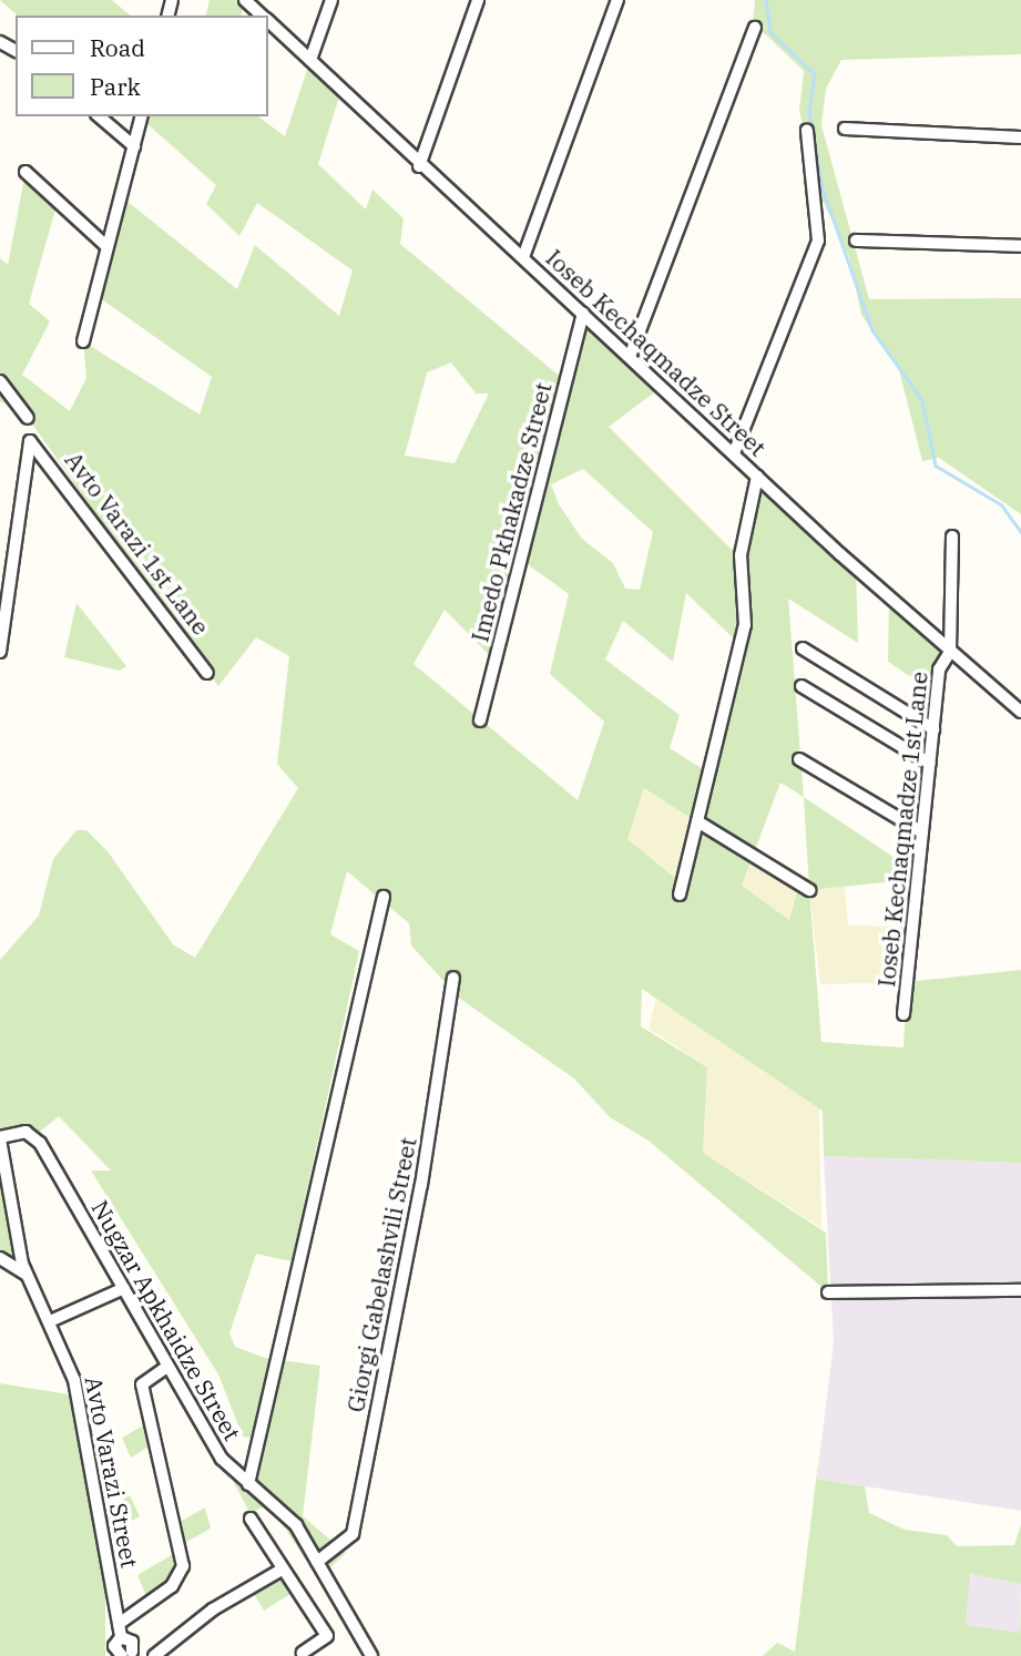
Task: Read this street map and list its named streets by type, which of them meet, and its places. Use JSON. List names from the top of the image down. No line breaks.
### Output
{"streets":{"street":["Ioseb Kechaqmadze Street","Imedo Pkhakadze Street","Avto Varazi 1st Lane","Ioseb Kechaqmadze 1st Lane","Giorgi Gabelashvili Street","Nugzar Apkhaidze Street","Avto Varazi Street"]},"crossings":[["Ioseb Kechaqmadze Street","Imedo Pkhakadze Street"],["Ioseb Kechaqmadze Street","Ioseb Kechaqmadze 1st Lane"],["Giorgi Gabelashvili Street","Nugzar Apkhaidze Street"],["Nugzar Apkhaidze Street","Avto Varazi Street"]],"legend":["Road","Park"]}
